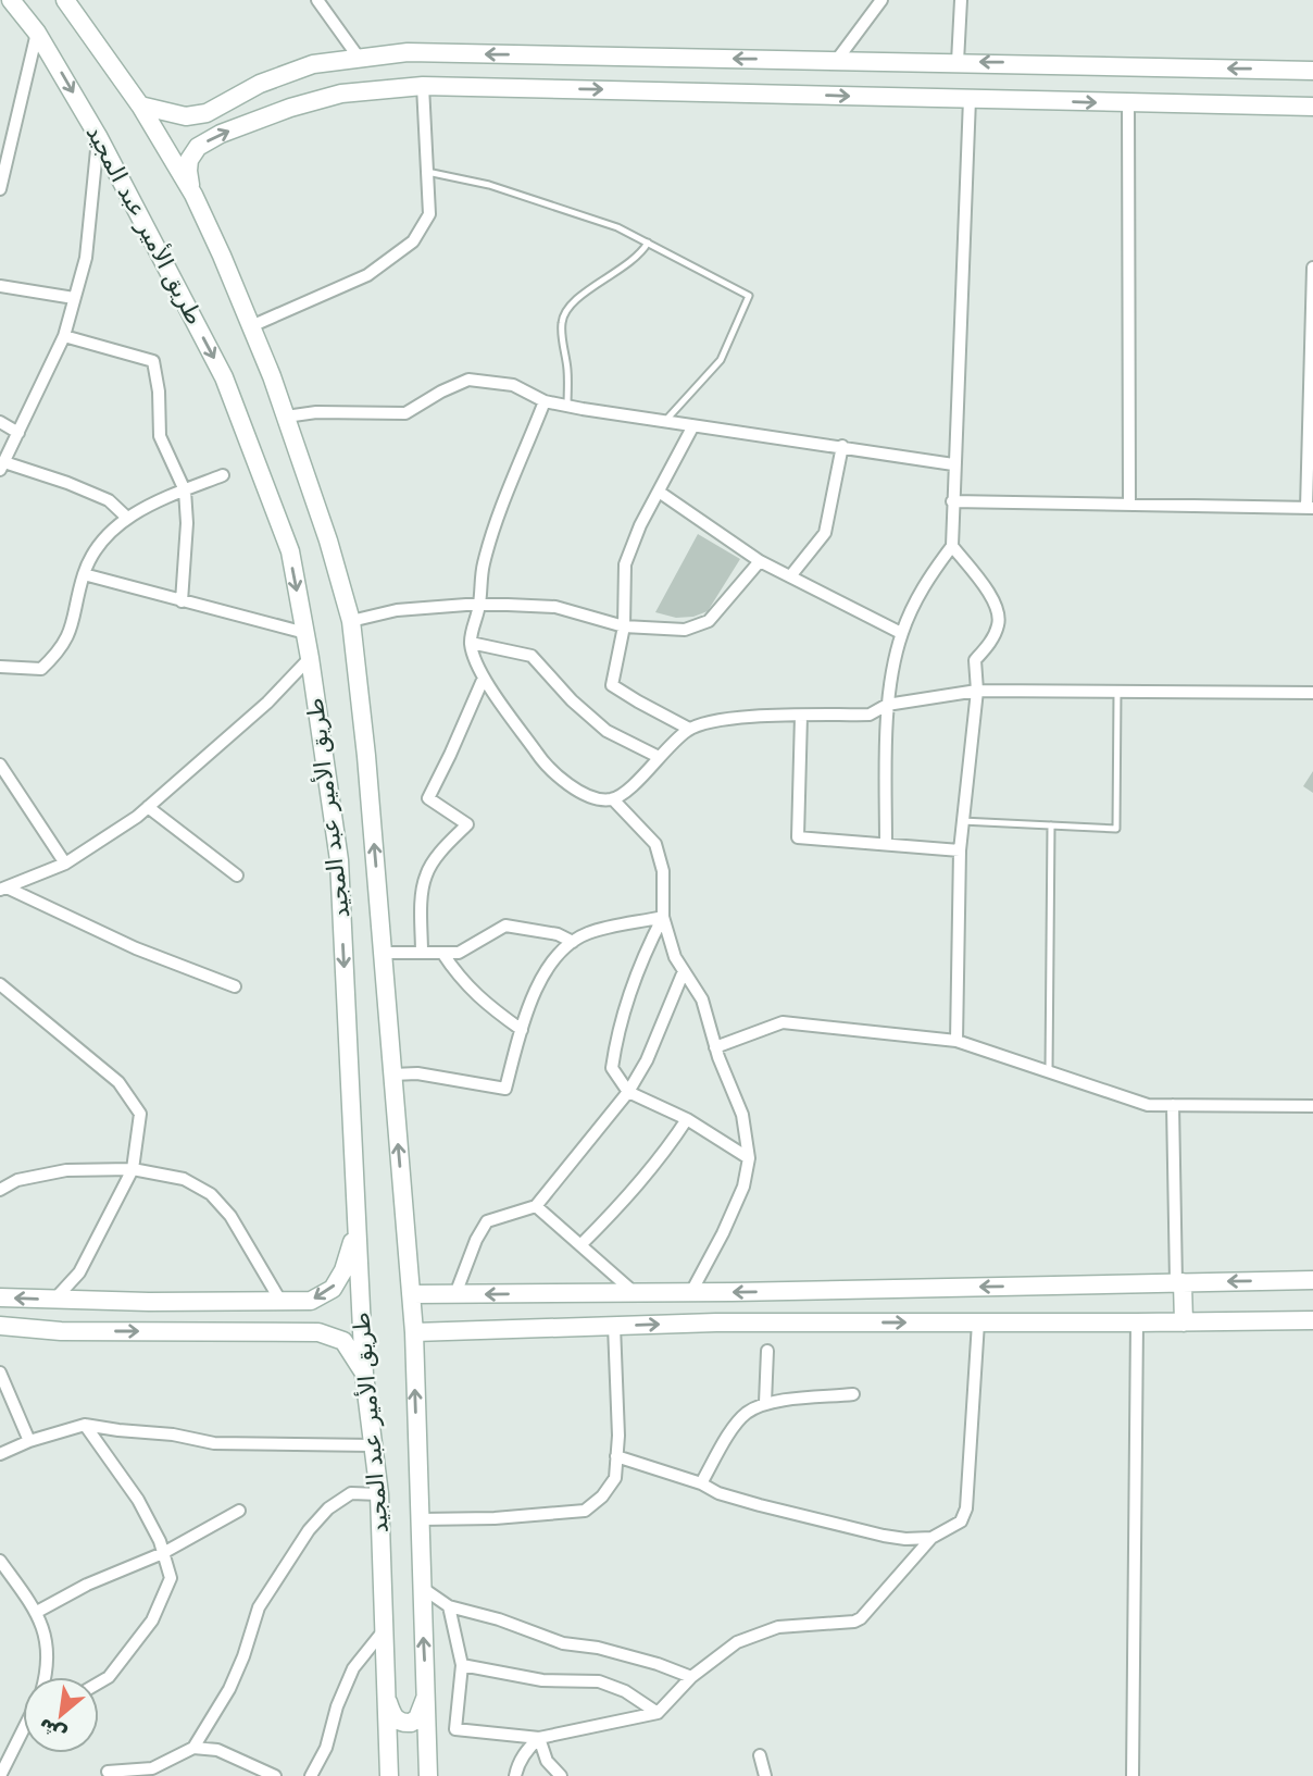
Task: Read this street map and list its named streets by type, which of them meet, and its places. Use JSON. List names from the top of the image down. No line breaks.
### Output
{"streets":{"main road":["طريق الأمير عبد المجيد"]},"north":"bottom left"}
